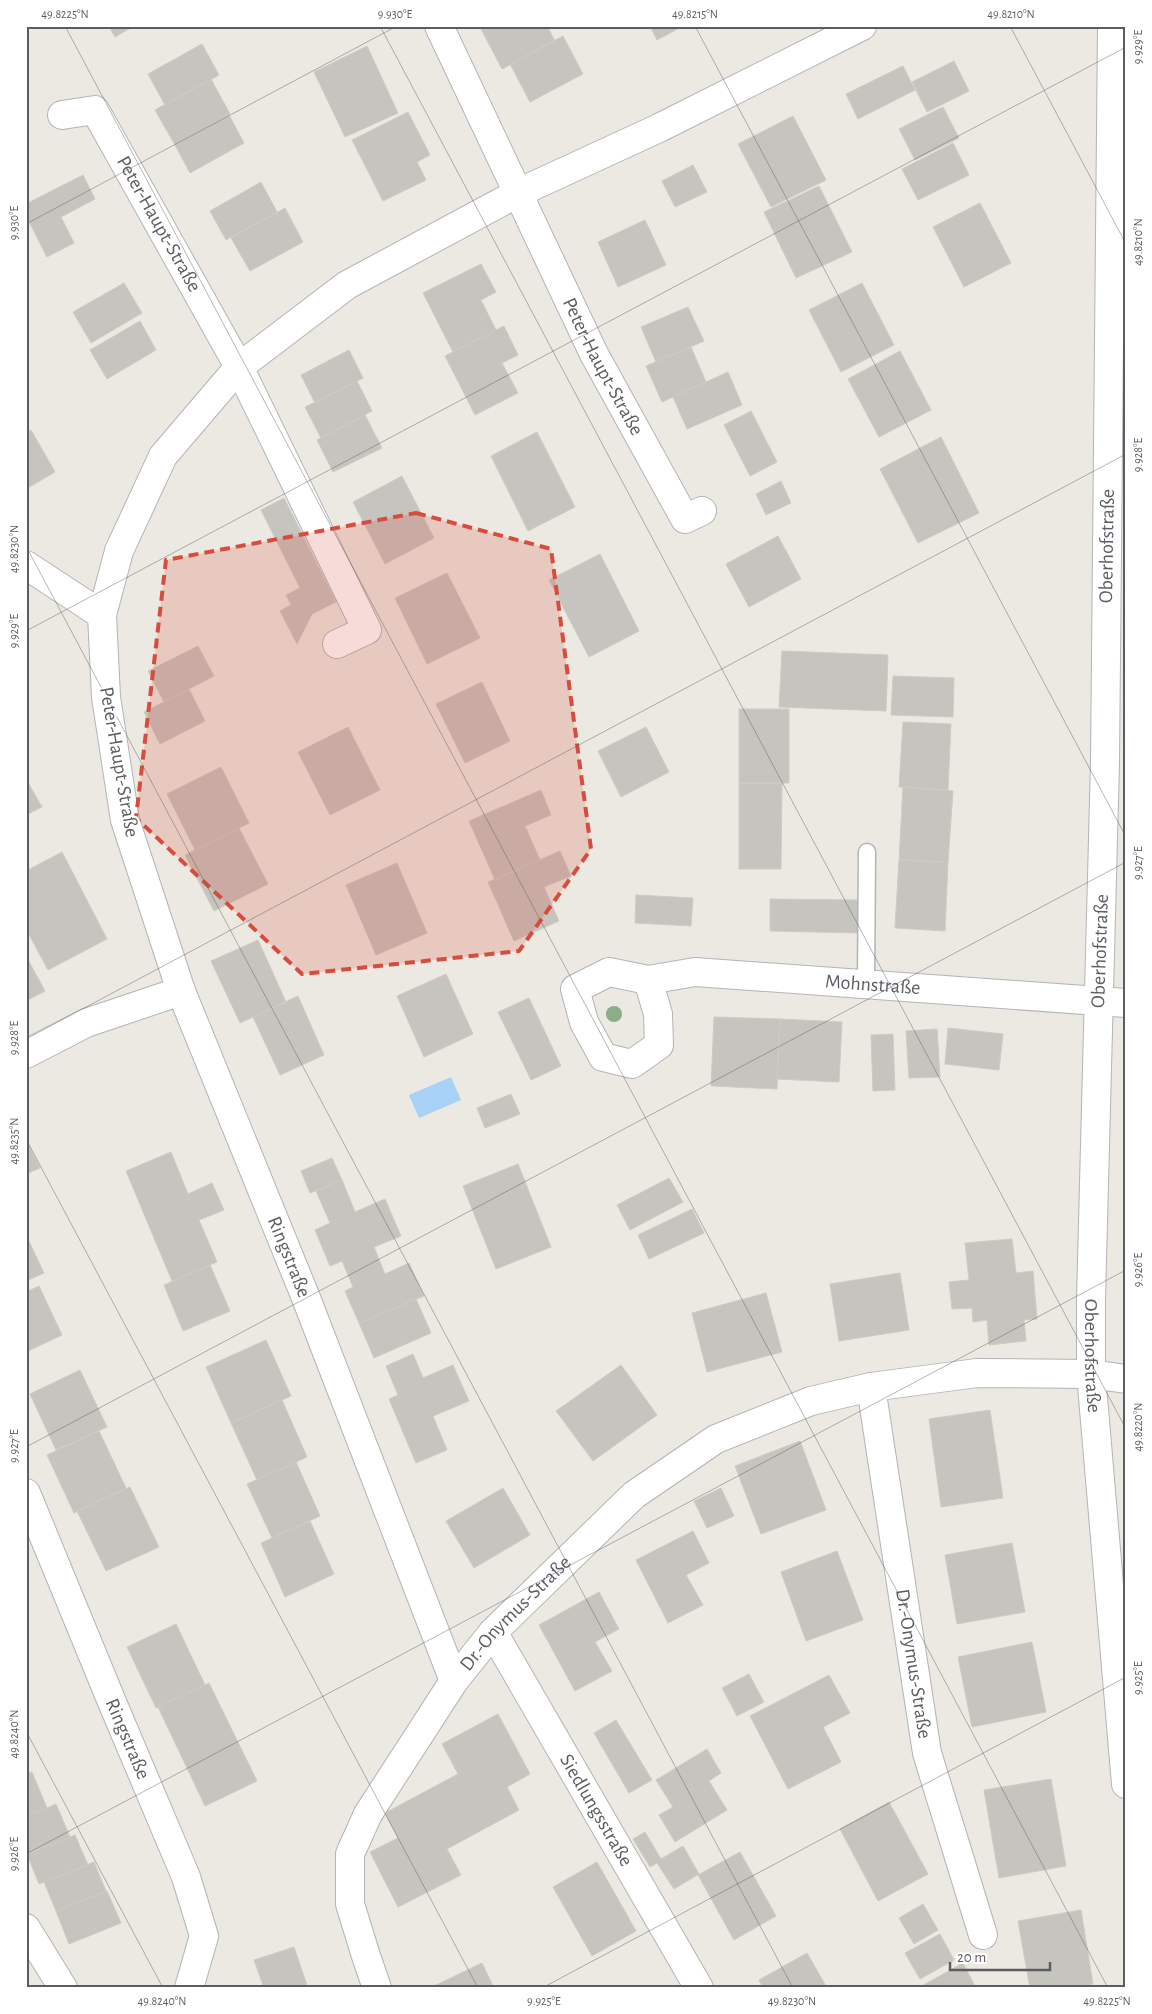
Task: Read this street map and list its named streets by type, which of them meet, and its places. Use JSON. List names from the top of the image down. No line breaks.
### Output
{"streets":{"street":["Peter-Haupt-Straße","Oberhofstraße","Mohnstraße","Ringstraße","Dr.-Onymus-Straße","Siedlungsstraße"]},"crossings":[["Peter-Haupt-Straße","Ringstraße"],["Oberhofstraße","Mohnstraße"],["Oberhofstraße","Dr.-Onymus-Straße"],["Ringstraße","Dr.-Onymus-Straße"],["Dr.-Onymus-Straße","Siedlungsstraße"]],"scale_bar":"20 m","coordinates":["49.8225°N","9.930°E","49.8215°N","49.8210°N","9.929°E","9.928°E","49.8230°N","9.927°E","49.8235°N","9.926°E","49.8220°N","9.925°E","49.8240°N"]}
